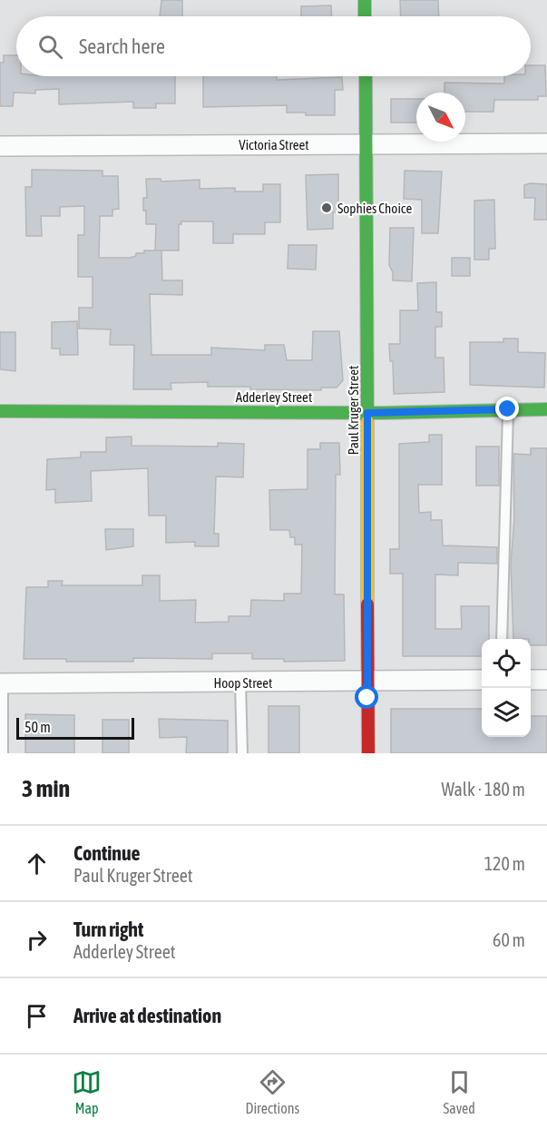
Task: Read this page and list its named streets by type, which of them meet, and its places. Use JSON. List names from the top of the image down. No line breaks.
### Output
{"streets":{"street":["Victoria Street","Adderley Street","Paul Kruger Street","Hoop Street"]},"crossings":[["Victoria Street","Paul Kruger Street"],["Adderley Street","Paul Kruger Street"],["Paul Kruger Street","Hoop Street"]],"places":["Sophies Choice"],"scale_bar":"50 m","north":"bottom right","page":{"search":"Search here","scale":"50 m","heading":["3 min","Walk · 180 m"],"list":[["Continue","Paul Kruger Street","120 m"],["Turn right","Adderley Street","60 m"],"Arrive at destination"],"nav":["Map","Directions","Saved"]}}
